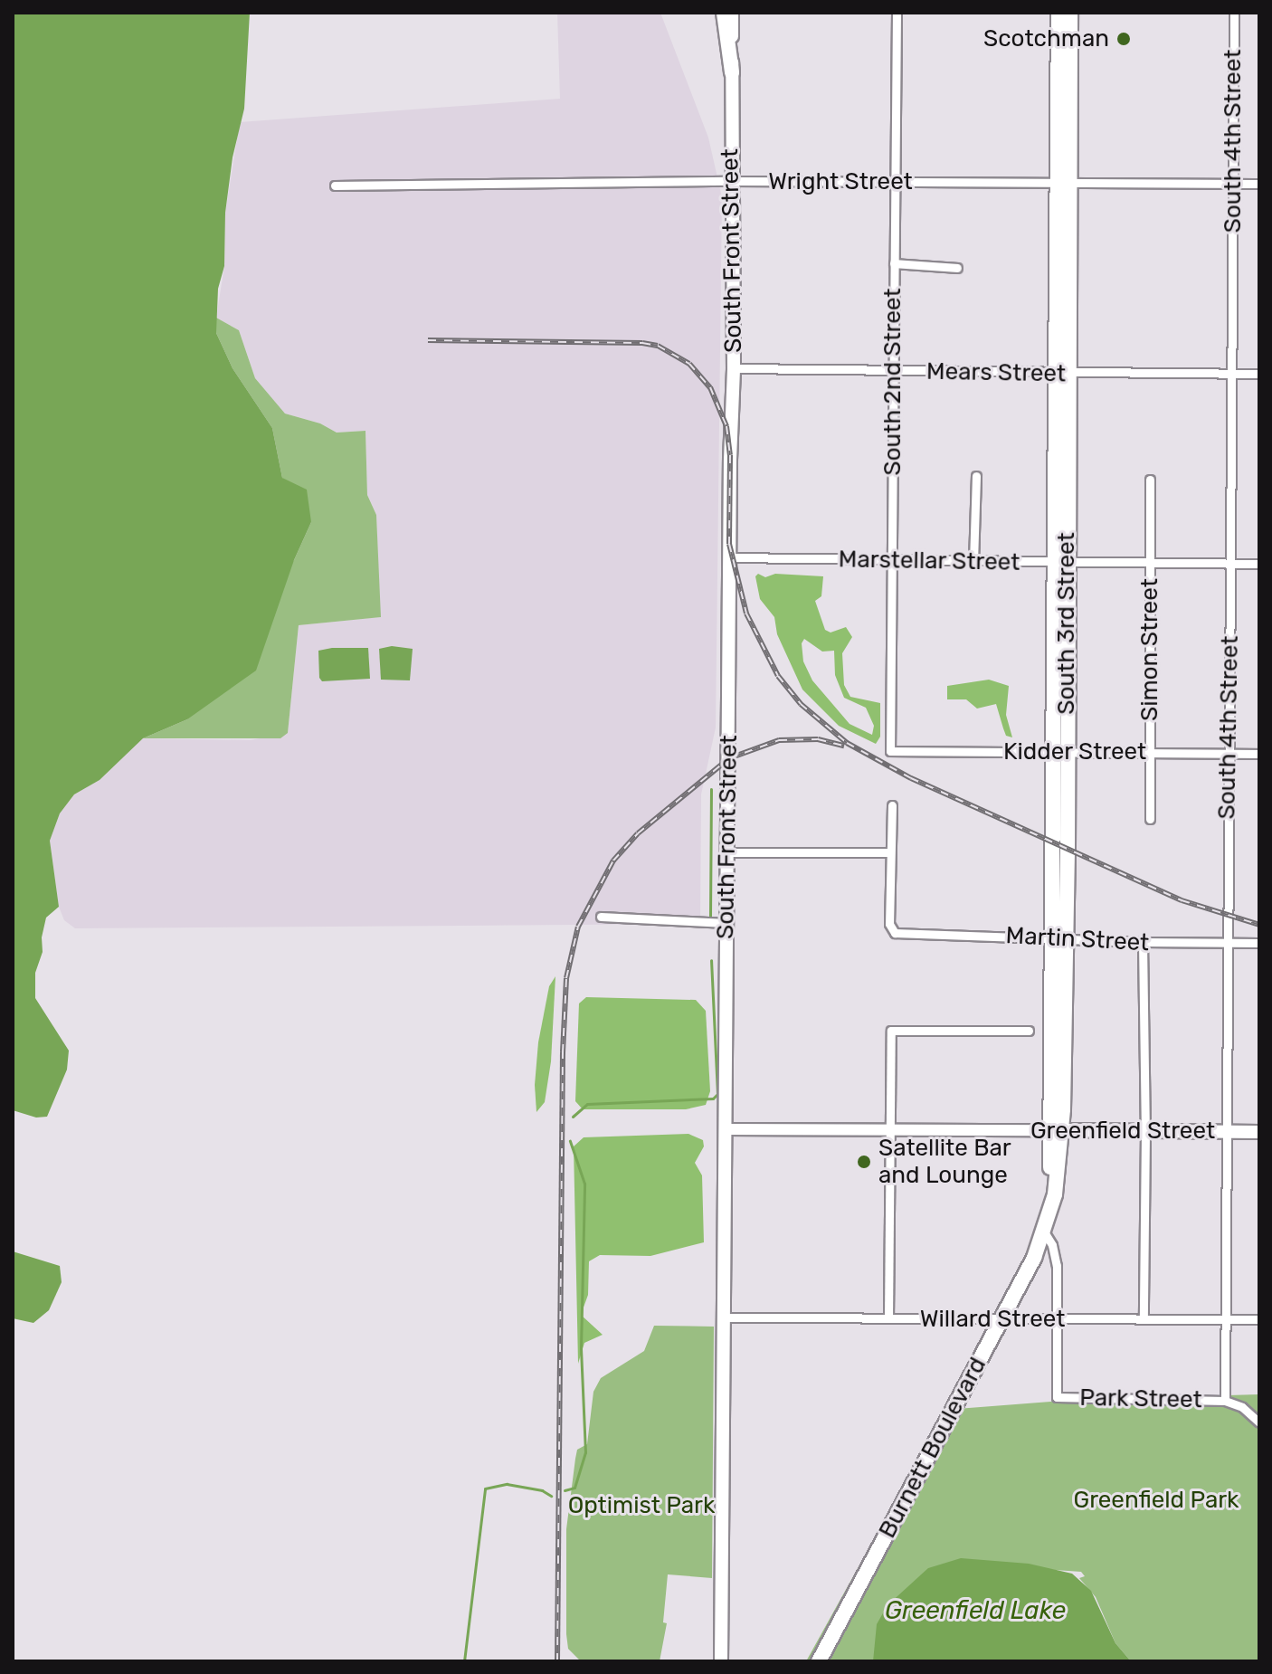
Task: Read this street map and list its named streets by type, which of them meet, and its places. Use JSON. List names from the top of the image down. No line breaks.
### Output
{"streets":{"highway":["South 3rd Street","Burnett Boulevard"],"main road":["South Front Street","Greenfield Street"],"street":["South 4th Street","Wright Street","Mears Street","South 2nd Street","Marstellar Street","Simon Street","Kidder Street","Martin Street","Willard Street","Park Street"]},"crossings":[["South 4th Street","Wright Street"],["South 4th Street","Mears Street"],["South 4th Street","Marstellar Street"],["South 4th Street","Kidder Street"],["South 4th Street","Martin Street"],["South 4th Street","Greenfield Street"],["South 4th Street","Willard Street"],["South 4th Street","Park Street"],["Wright Street","South Front Street"],["Wright Street","South 2nd Street"],["Wright Street","South 3rd Street"],["South Front Street","Mears Street"],["South Front Street","Marstellar Street"],["South Front Street","Greenfield Street"],["South Front Street","Willard Street"],["Mears Street","South 2nd Street"],["Mears Street","South 3rd Street"],["South 2nd Street","Marstellar Street"],["South 2nd Street","Kidder Street"],["Marstellar Street","South 3rd Street"],["Marstellar Street","Simon Street"],["South 3rd Street","Kidder Street"],["South 3rd Street","Martin Street"],["South 3rd Street","Greenfield Street"],["South 3rd Street","Burnett Boulevard"],["Simon Street","Kidder Street"],["Willard Street","Park Street"],["Willard Street","Burnett Boulevard"]],"water":["Greenfield Lake"],"parks":["Greenfield Park","Optimist Park"],"places":["Scotchman","Satellite Bar and Lounge"]}
